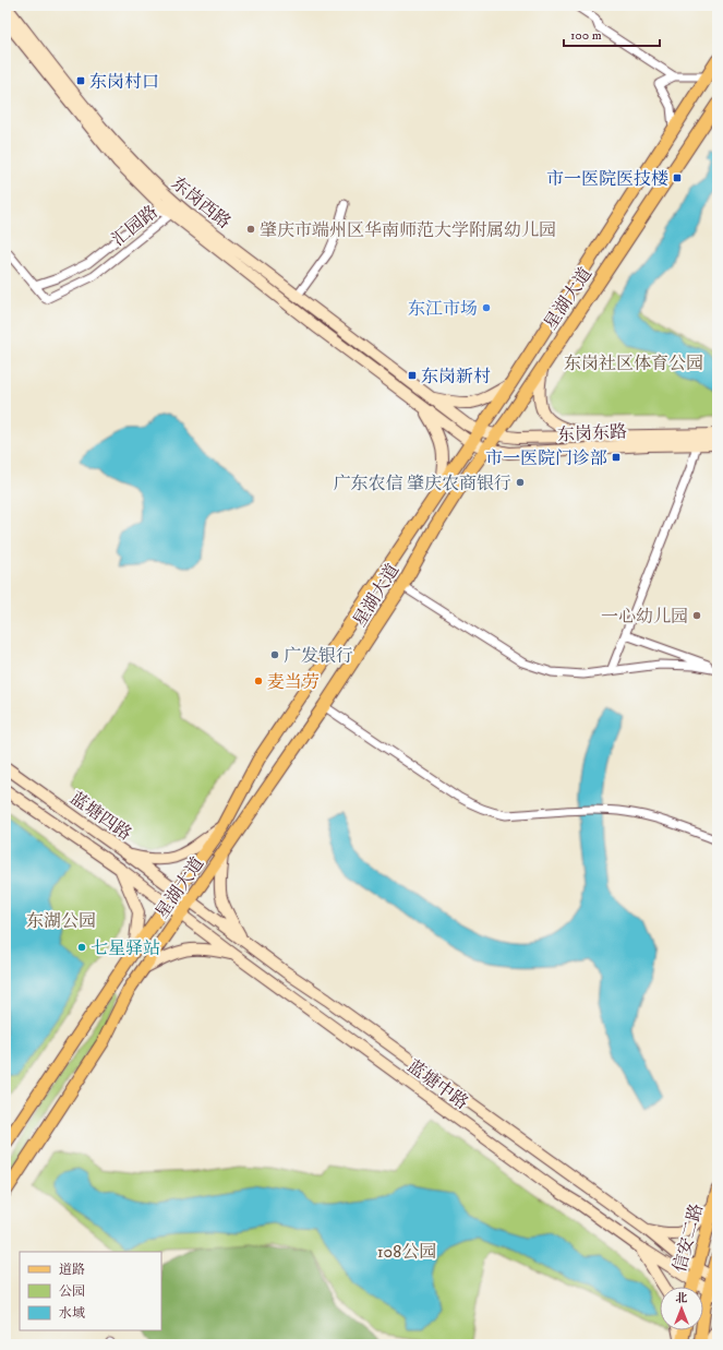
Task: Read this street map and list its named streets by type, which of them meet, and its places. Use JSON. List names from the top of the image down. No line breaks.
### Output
{"streets":{"main road":["东岗西路","星湖大道","东岗东路","蓝塘四路","蓝塘中路","信安二路"],"street":["汇园路"]},"crossings":[["东岗西路","汇园路"],["东岗西路","星湖大道"],["东岗西路","东岗东路"],["星湖大道","东岗东路"],["星湖大道","蓝塘四路"],["星湖大道","蓝塘中路"],["蓝塘四路","蓝塘中路"],["蓝塘中路","信安二路"]],"parks":["东岗社区体育公园","东湖公园","108公园"],"places":{"transit":["东岗村口","市一医院医技楼","东岗新村","市一医院门诊部"],"other":["肇庆市端州区华南师范大学附属幼儿园","东江市场","广东农信 肇庆农商银行","一心幼儿园","广发银行","麦当劳","七星驿站"]},"legend":["道路","公园","水域"],"scale_bar":"100 m","north":"top"}
